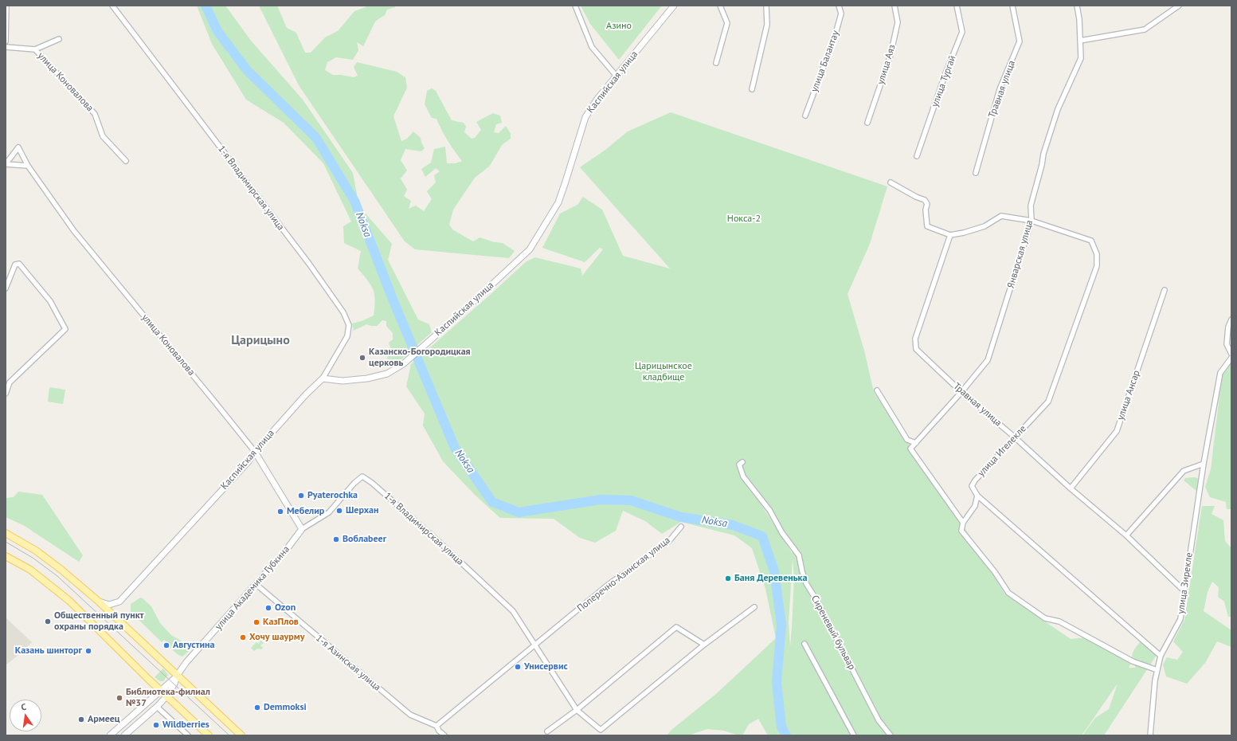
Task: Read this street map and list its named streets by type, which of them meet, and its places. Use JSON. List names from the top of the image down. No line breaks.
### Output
{"streets":{"street":["улица Балантау","улица Аяз","улица Тургай","улица Коновалова","Каспийская улица","Травная улица","1-я Владимирская улица","Январская улица","улица Ансар","улица Игелекле","Поперечно-Азинская улица","улица Зирекле","улица Академика Губкина","Сиреневый бульвар","1-я Азинская улица"]},"crossings":[["улица Коновалова","Каспийская улица"],["улица Коновалова","1-я Владимирская улица"],["улица Коновалова","улица Академика Губкина"],["Каспийская улица","1-я Владимирская улица"],["Травная улица","Январская улица"],["Травная улица","улица Ансар"],["Травная улица","улица Игелекле"],["Травная улица","улица Зирекле"],["1-я Владимирская улица","Поперечно-Азинская улица"],["1-я Владимирская улица","улица Академика Губкина"],["Январская улица","улица Игелекле"],["Поперечно-Азинская улица","1-я Азинская улица"],["улица Академика Губкина","1-я Азинская улица"]],"districts":["Царицыно"],"water":["Noksa"],"parks":["Азино","Нокса-2","Царицынское кладбище"],"places":["Казанско-Богородицкая церковь","Pyaterochka","Шерхан","Мебелир","Воблаbeer","Баня Деревенька","Ozon","Общественный пункт охраны порядка","КазПлов","Хочу шаурму","Августина","Казань шинторг","Унисервис","Библиотека-филиал №37","Demmoksi","Армеец","Wildberries"],"north":"top"}
